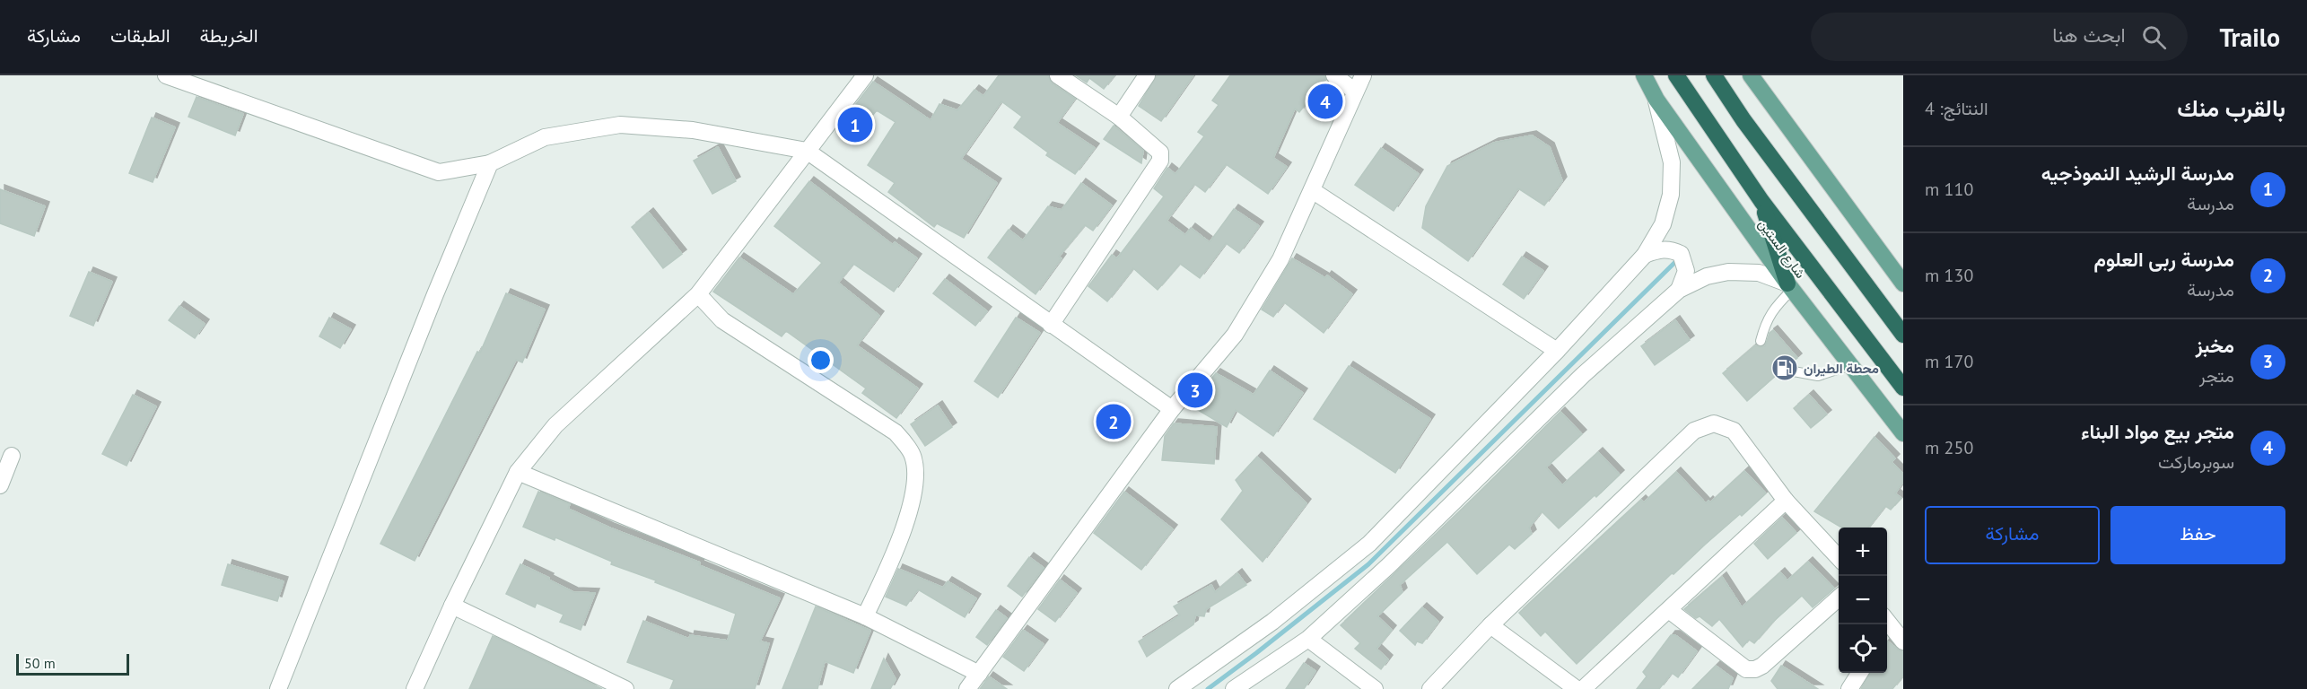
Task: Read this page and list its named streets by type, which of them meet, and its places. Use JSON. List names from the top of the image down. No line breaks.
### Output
{"streets":{"highway":["شارع الستين"]},"places":{"fuel station":["محطة الطيران"]},"scale_bar":"50 m","page":{"header":"Trailo","search":"ابحث هنا","nav":["الخريطة","الطبقات","مشاركة"],"heading":["بالقرب منك","النتائج: 4"],"pins":["4","1","3","2"],"list":[{"mark":"1","name":"مدرسة الرشيد النموذجيه","note":"مدرسة","value":"110 m"},{"mark":"2","name":"مدرسة ربى العلوم","note":"مدرسة","value":"130 m"},{"mark":"3","name":"مخبز","note":"متجر","value":"170 m"},{"mark":"4","name":"متجر بيع مواد البناء","note":"سوبرماركت","value":"250 m"}],"buttons":["حفظ","مشاركة"],"map_buttons":["+","−"],"scale":"50 m"}}
